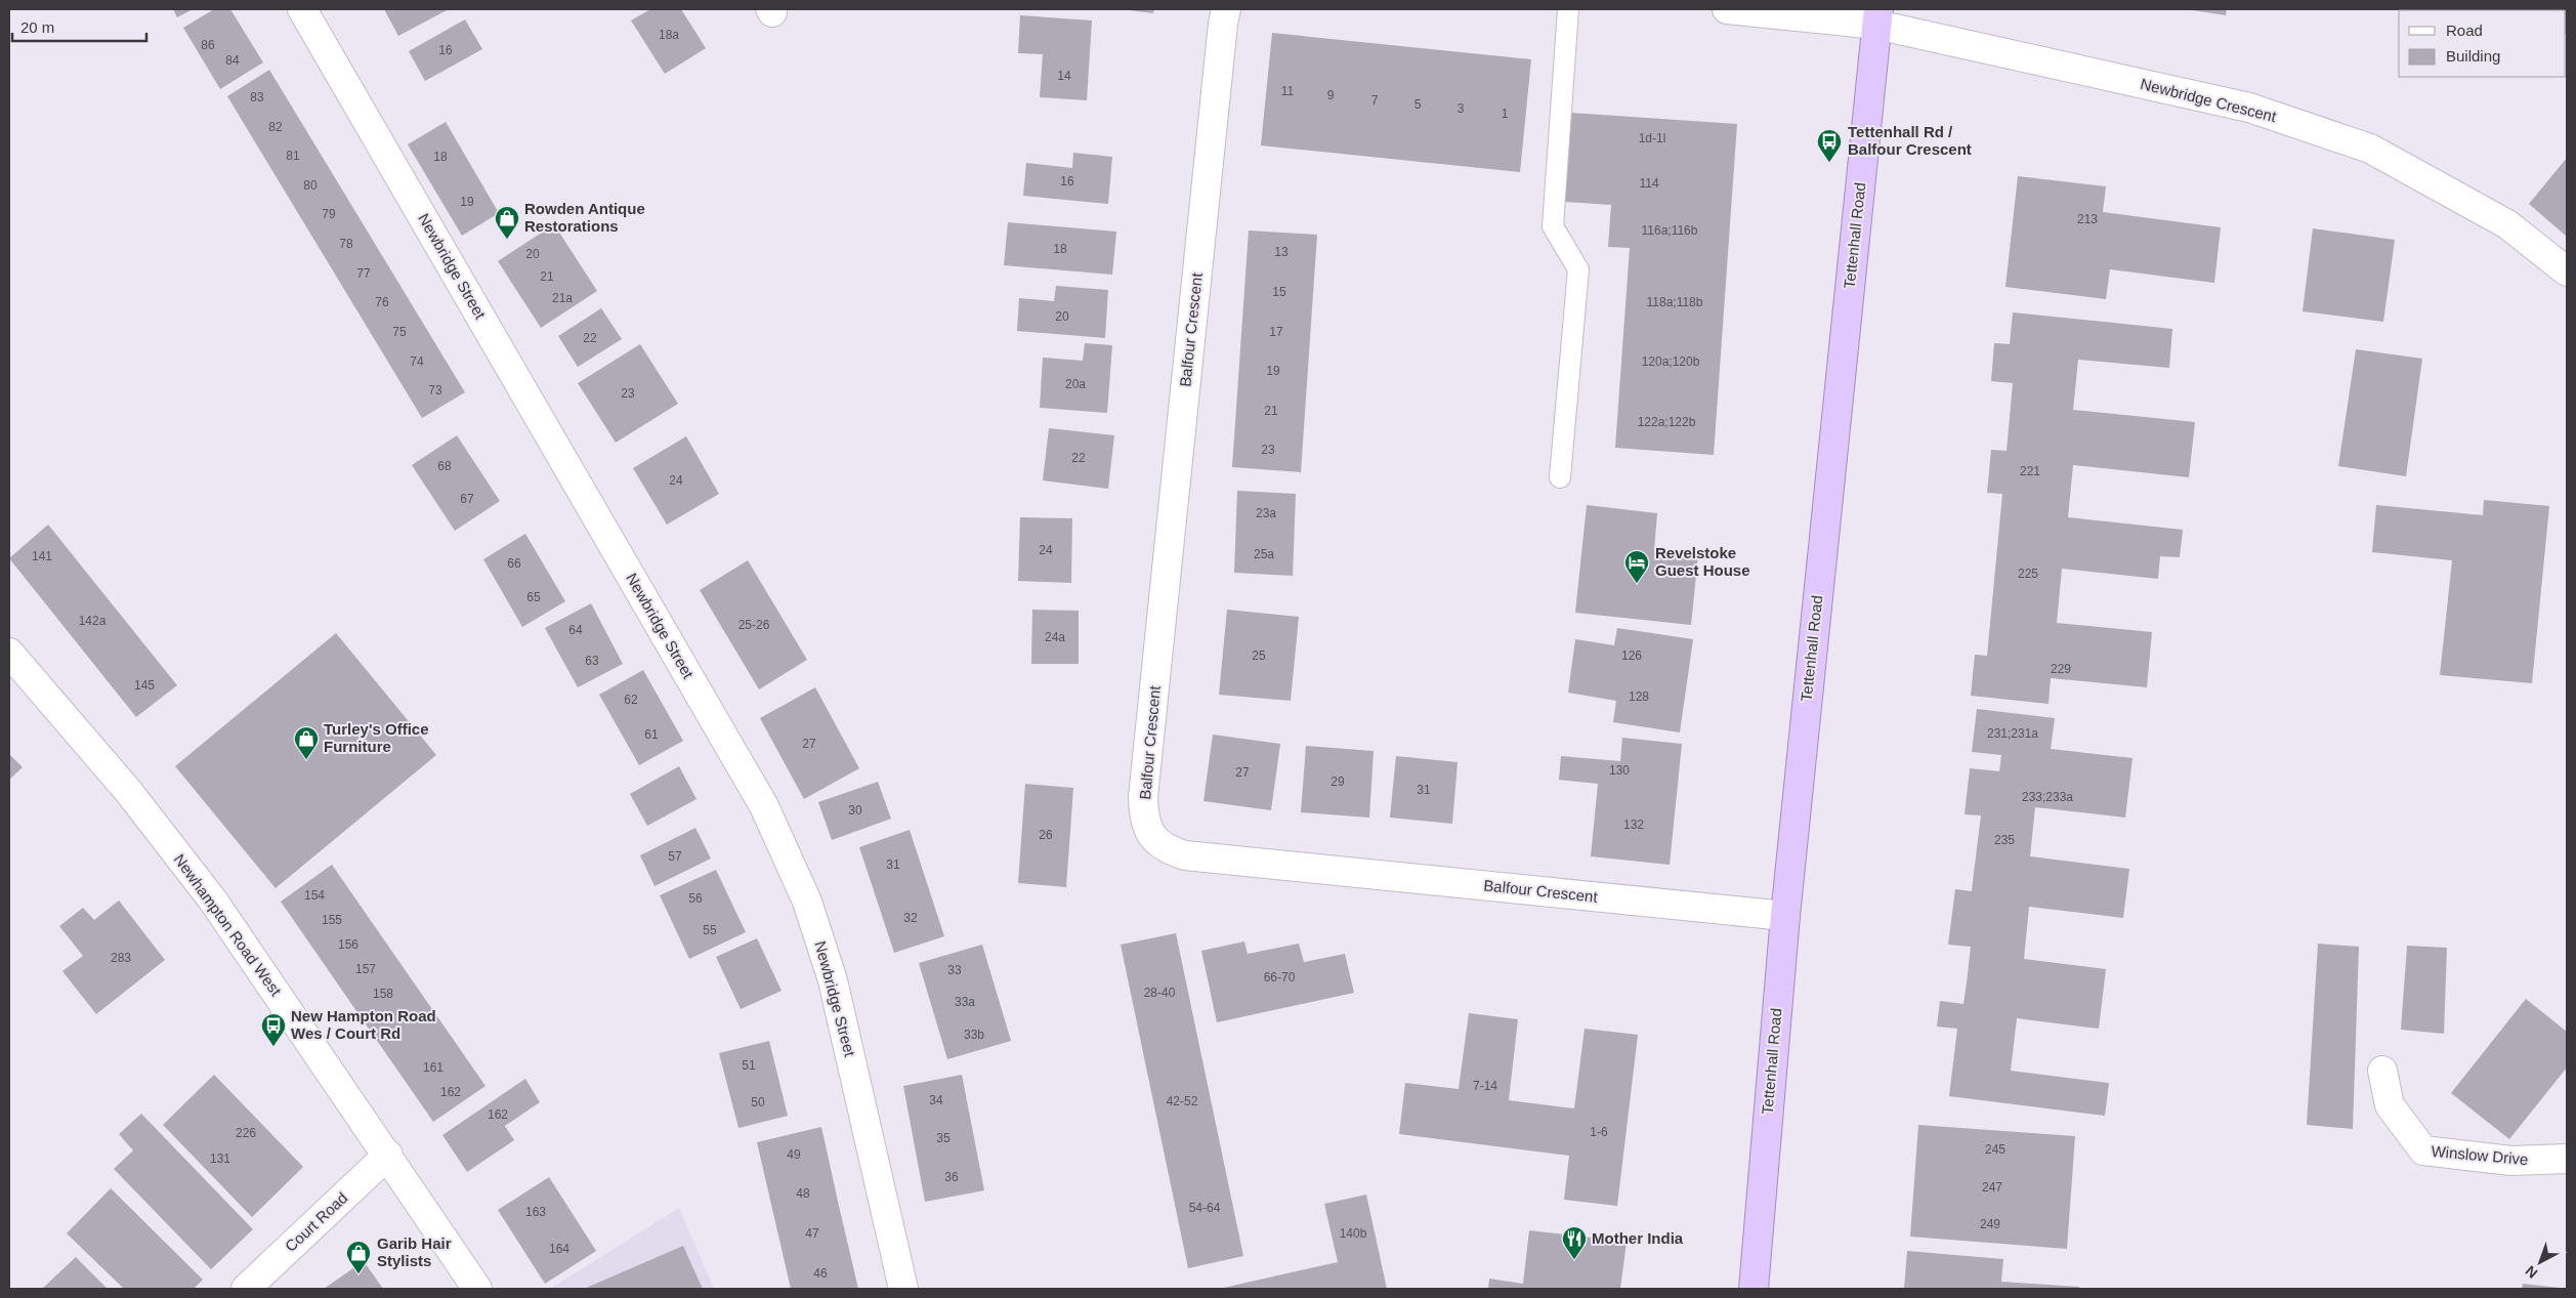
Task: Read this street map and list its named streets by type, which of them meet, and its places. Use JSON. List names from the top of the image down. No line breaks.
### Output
{"streets":{"highway":["Tettenhall Road"],"street":["Newbridge Crescent","Newbridge Street","Balfour Crescent","Newhampton Road West","Winslow Drive","Court Road"]},"crossings":[["Newbridge Crescent","Tettenhall Road"],["Tettenhall Road","Balfour Crescent"],["Newhampton Road West","Court Road"]],"places":{"bus stop":["Tettenhall Rd / Balfour Crescent","New Hampton Road Wes / Court Rd"],"shop":["Rowden Antique Restorations","Turley's Office Furniture","Garib Hair Stylists"],"hotel":["Revelstoke Guest House"],"restaurant":["Mother India"]},"house_numbers":["18a","86","16","84","14","11","9","83","7","5","3","1","82","1d-1l","81","18","16","114","80","19","79","213","116a;116b","78","18","13","20","77","21","15","21a","76","118a;118b","20","75","17","22","74","120a;120b","19","20a","73","23","21","122a;122b","23","22","68","221","24","67","23a","24","25a","141","66","225","65","142a","25-26","64","24a","25","126","63","229","145","128","62","231;231a","61","27","130","27","29","31","233;233a","30","132","26","235","57","31","154","56","32","155","55","156","283","157","33","66-70","28-40","158","33a","33b","51","161","7-14","162","34","42-52","50","162","1-6","226","35","245","49","131","36","247","48","54-64","163","249","47","140b","164","46"],"legend":["Road","Building"],"scale_bar":"20 m","north":"bottom left"}
